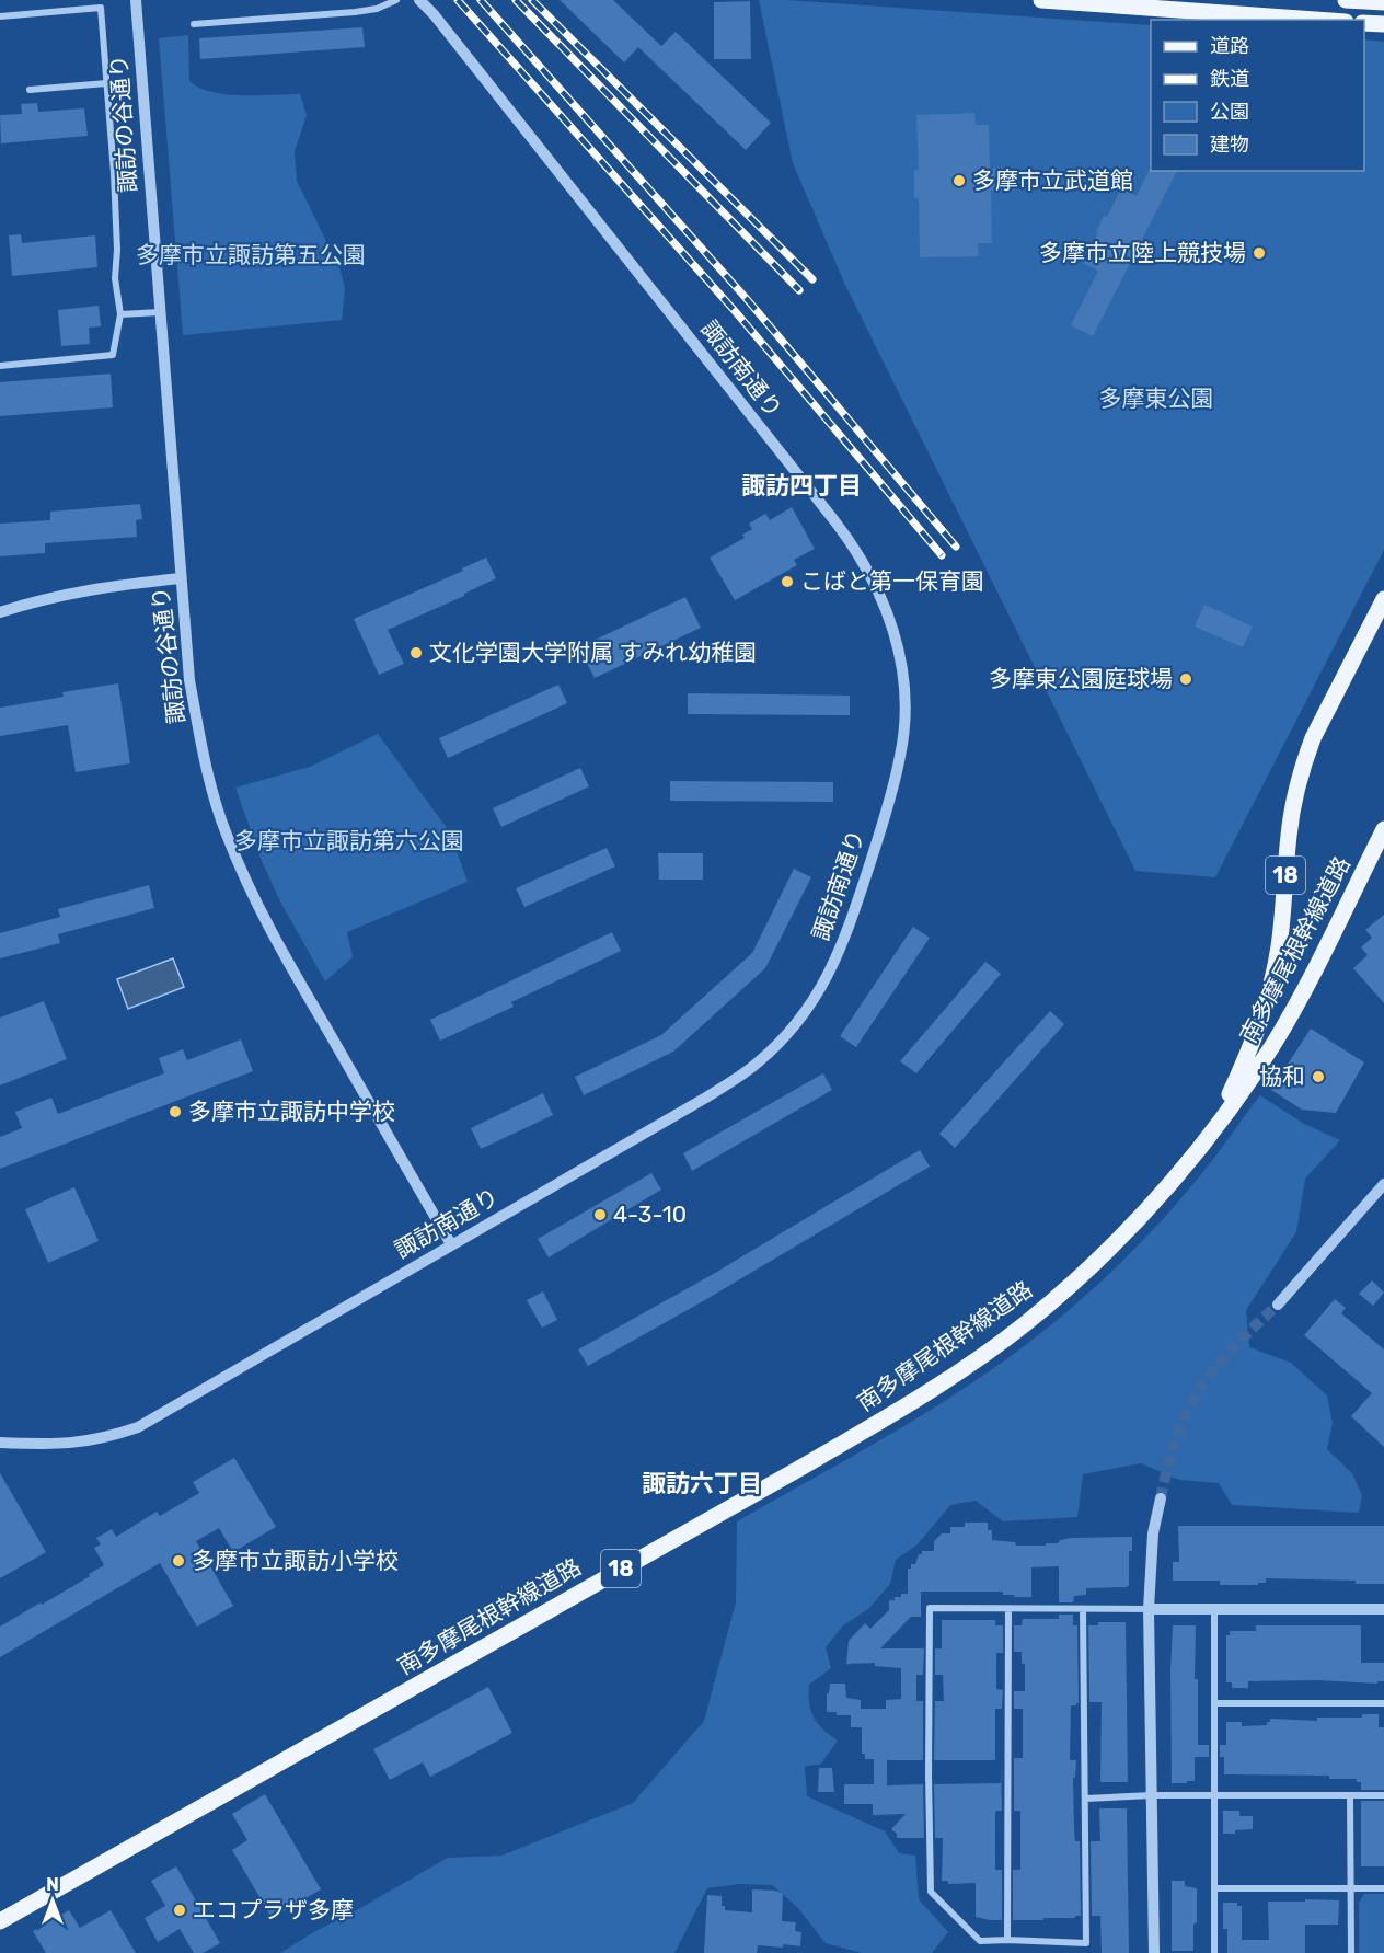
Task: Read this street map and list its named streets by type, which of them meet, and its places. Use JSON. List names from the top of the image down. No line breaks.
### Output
{"streets":{"main road":["18","南多摩尾根幹線道路"],"street":["諏訪の谷通り","諏訪南通り"]},"crossings":[["諏訪の谷通り","諏訪南通り"]],"districts":["諏訪四丁目","諏訪六丁目"],"parks":["多摩市立諏訪第五公園","多摩東公園","多摩市立諏訪第六公園"],"places":["多摩市立武道館","多摩市立陸上競技場","こばと第一保育園","文化学園大学附属 すみれ幼稚園","多摩東公園庭球場","協和","多摩市立諏訪中学校","4-3-10","多摩市立諏訪小学校","エコプラザ多摩"],"legend":["道路","鉄道","公園","建物"],"north":"top"}
